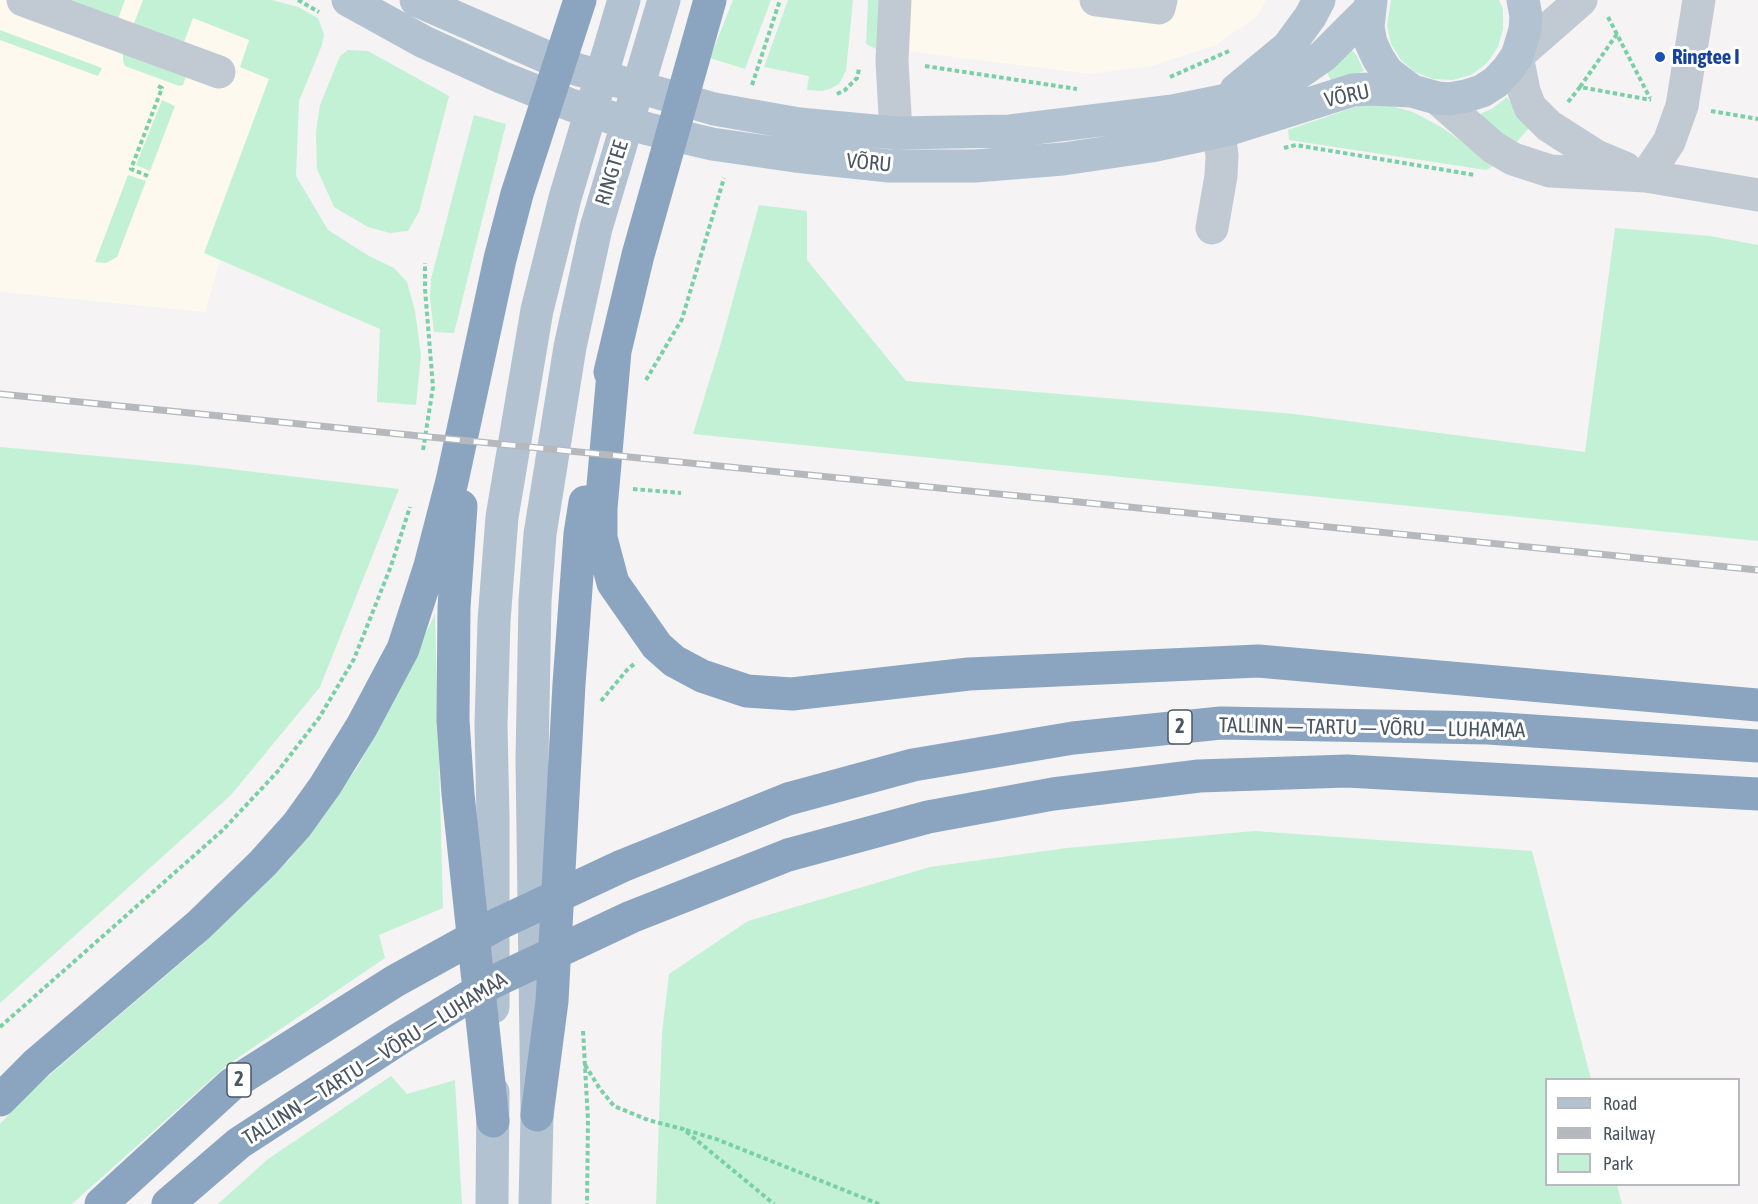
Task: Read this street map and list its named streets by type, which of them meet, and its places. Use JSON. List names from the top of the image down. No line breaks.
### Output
{"streets":{"highway":["2","TALLINN — TARTU — VÕRU — LUHAMAA"],"main road":["VÕRU","RINGTEE"]},"places":["Ringtee I"],"legend":["Road","Railway","Park"]}
